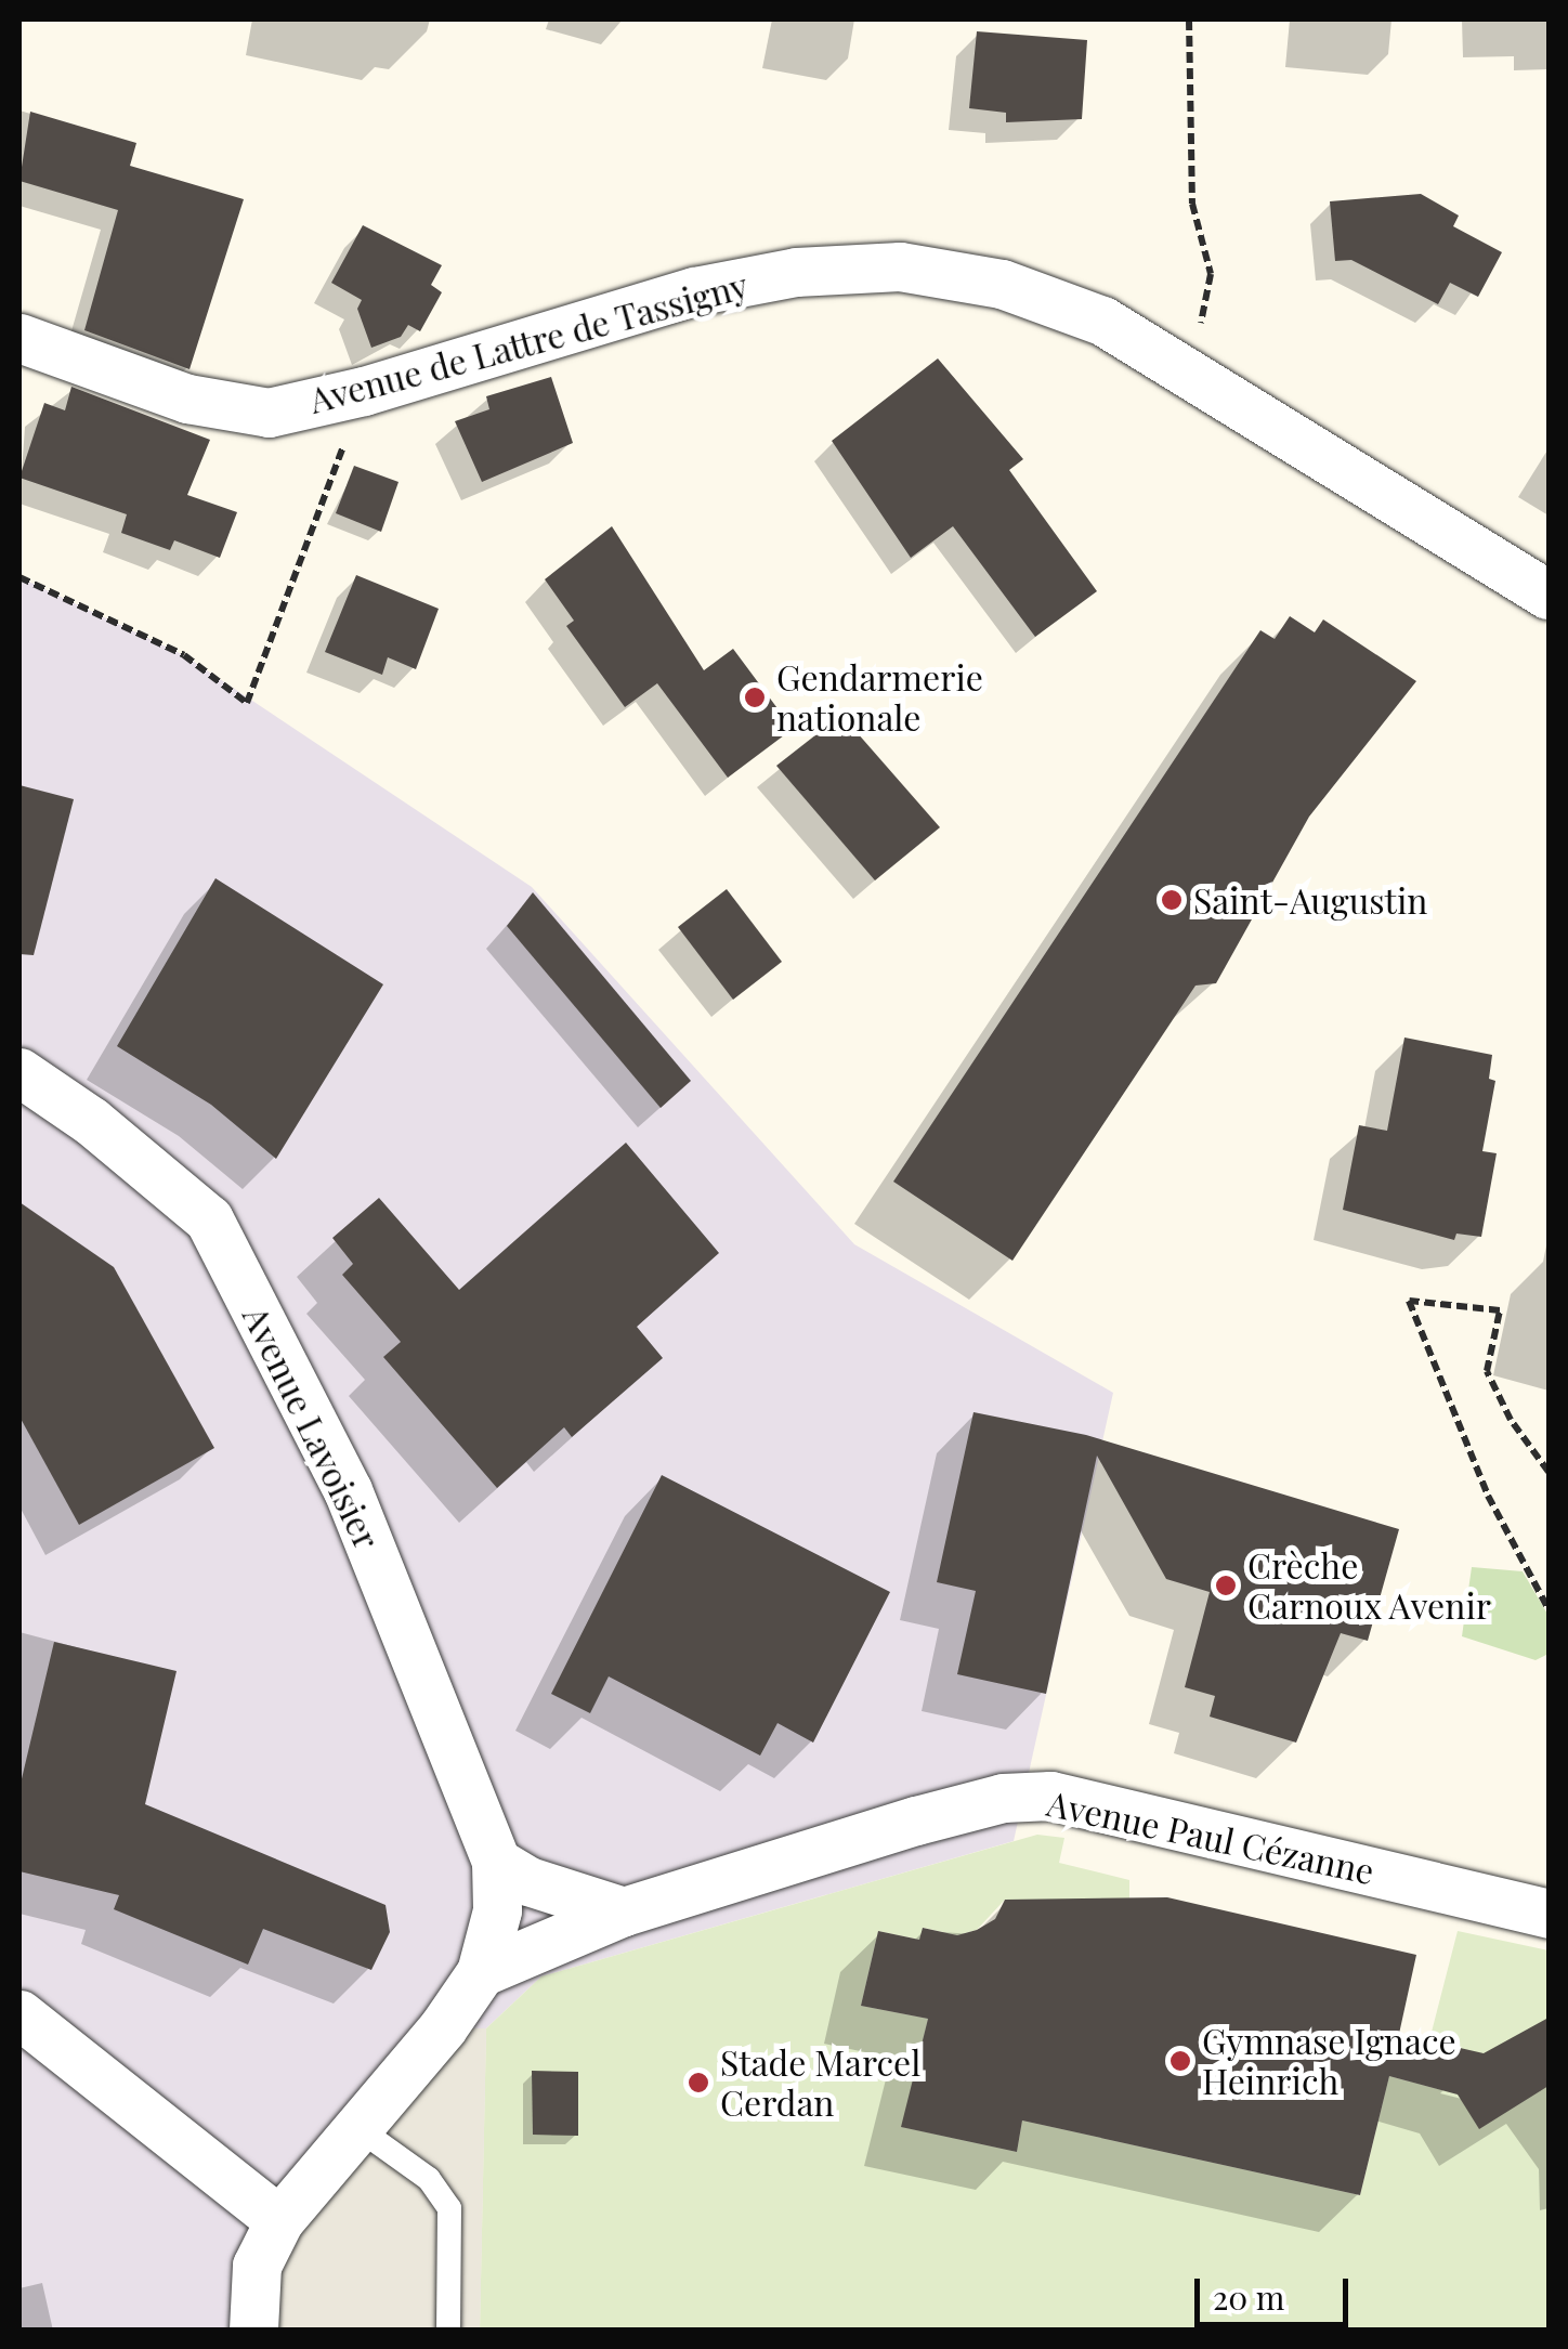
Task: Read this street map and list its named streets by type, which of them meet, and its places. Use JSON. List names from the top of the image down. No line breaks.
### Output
{"streets":{"street":["Avenue de Lattre de Tassigny","Avenue Lavoisier","Avenue Paul Cézanne"]},"places":["Gendarmerie nationale","Saint-Augustin","Crèche Carnoux Avenir","Gymnase Ignace Heinrich","Stade Marcel Cerdan"],"scale_bar":"20 m"}
